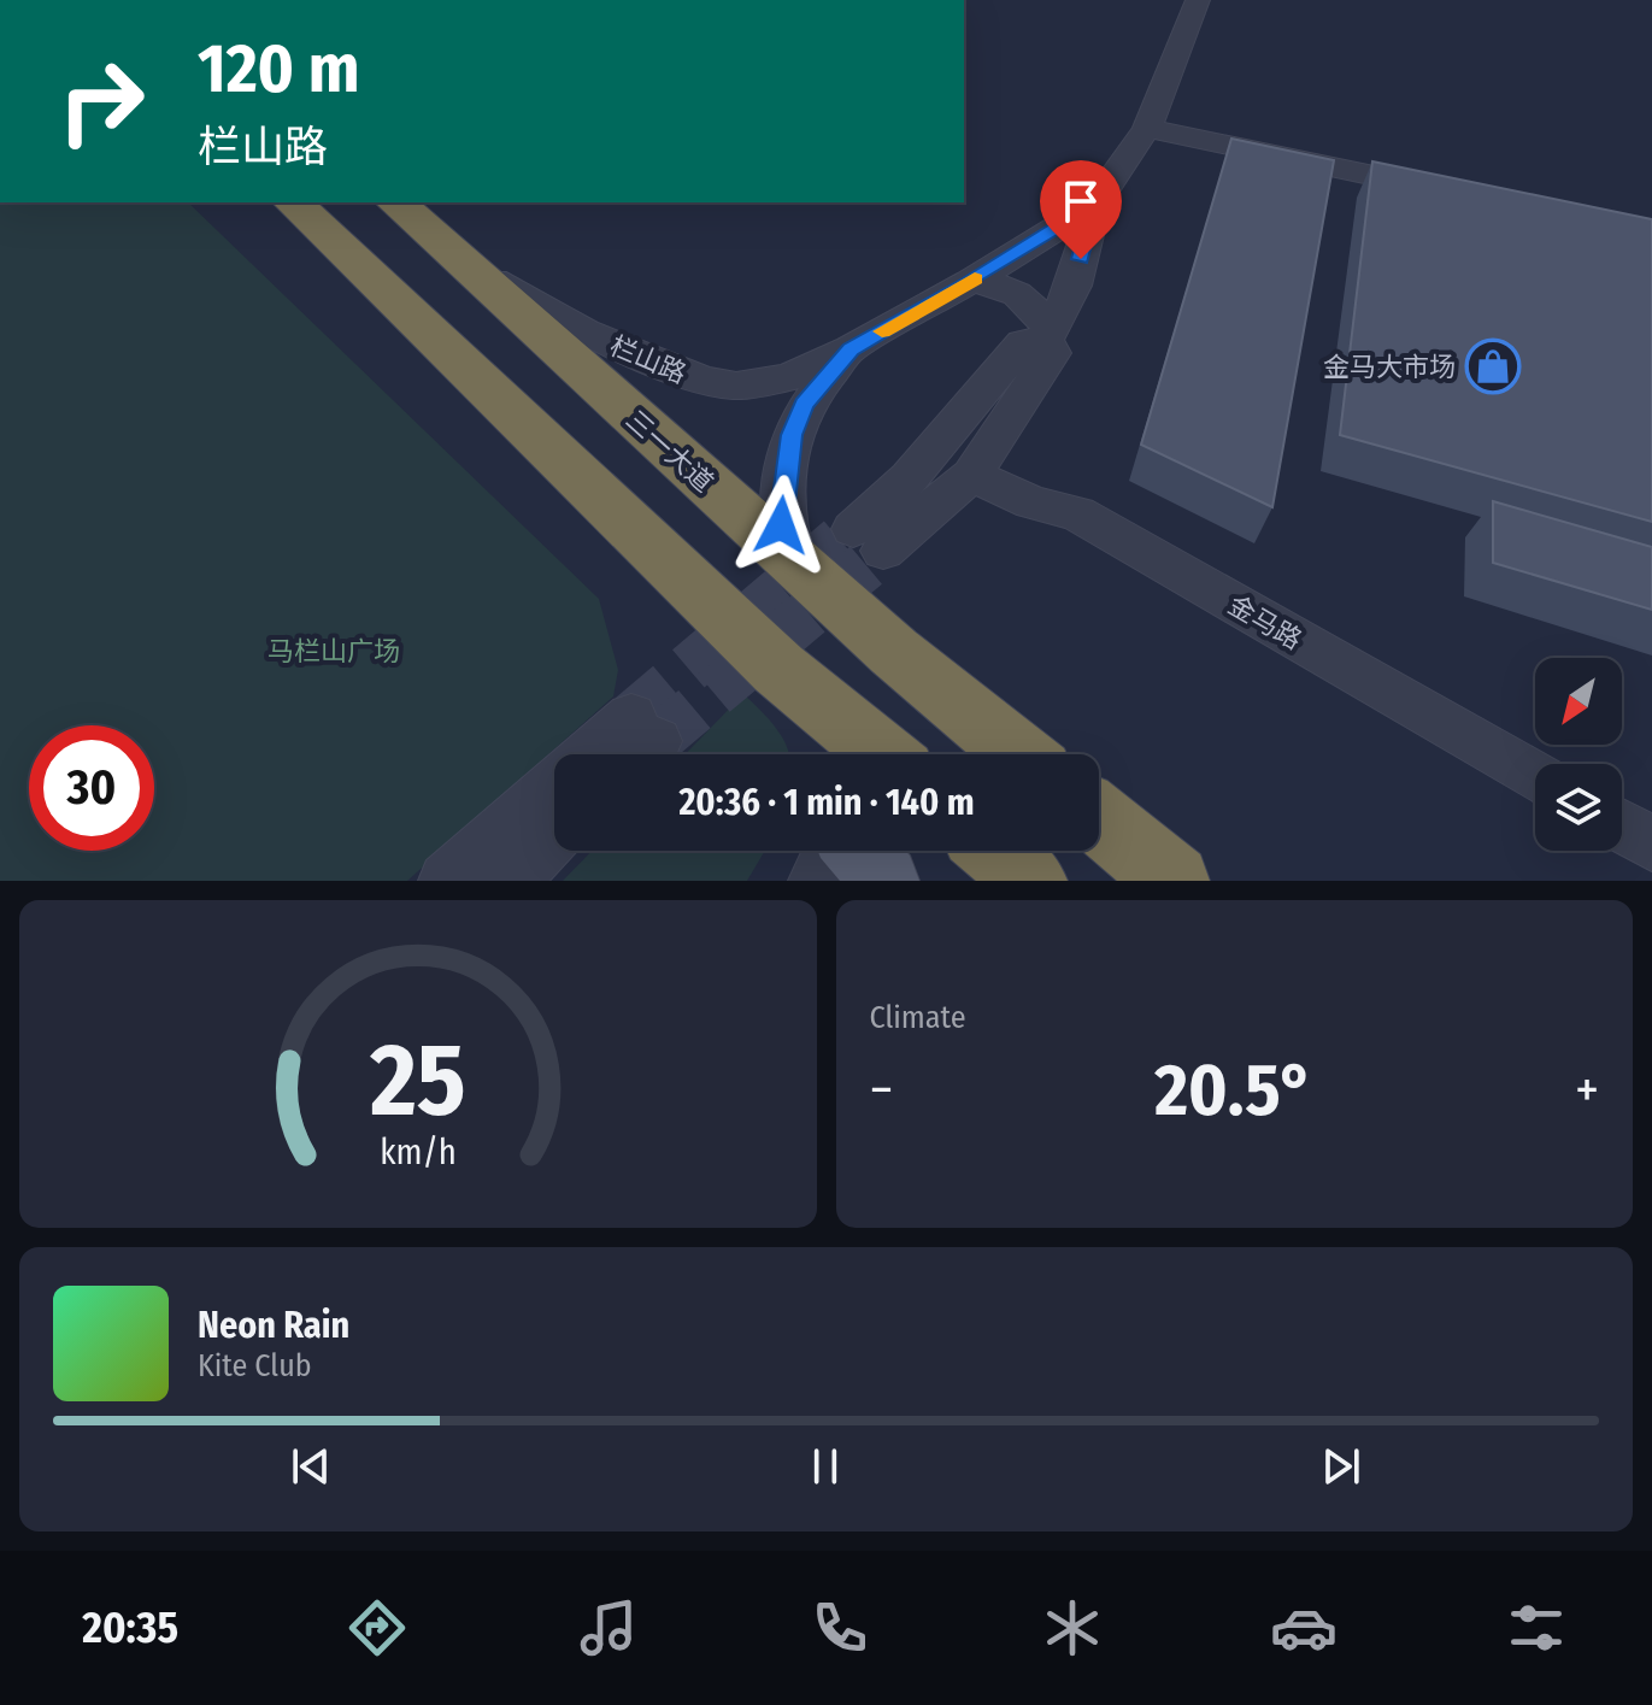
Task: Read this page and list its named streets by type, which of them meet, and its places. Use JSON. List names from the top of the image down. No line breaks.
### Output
{"streets":{"highway":["三一大道"],"street":["栏山路","金马路"]},"crossings":[["栏山路","三一大道"],["栏山路","金马路"]],"parks":["马栏山广场"],"places":{"shop":["金马大市场"]},"north":"bottom left","page":{"turn":["120 m","栏山路"],"limit":"30","trip":"20:36 · 1 min · 140 m","tile":"Climate","heat":["−","20.5°","+"],"song":["Neon Rain","Kite Club"],"tabs":"20:35","gauge":["25","km/h"]}}
